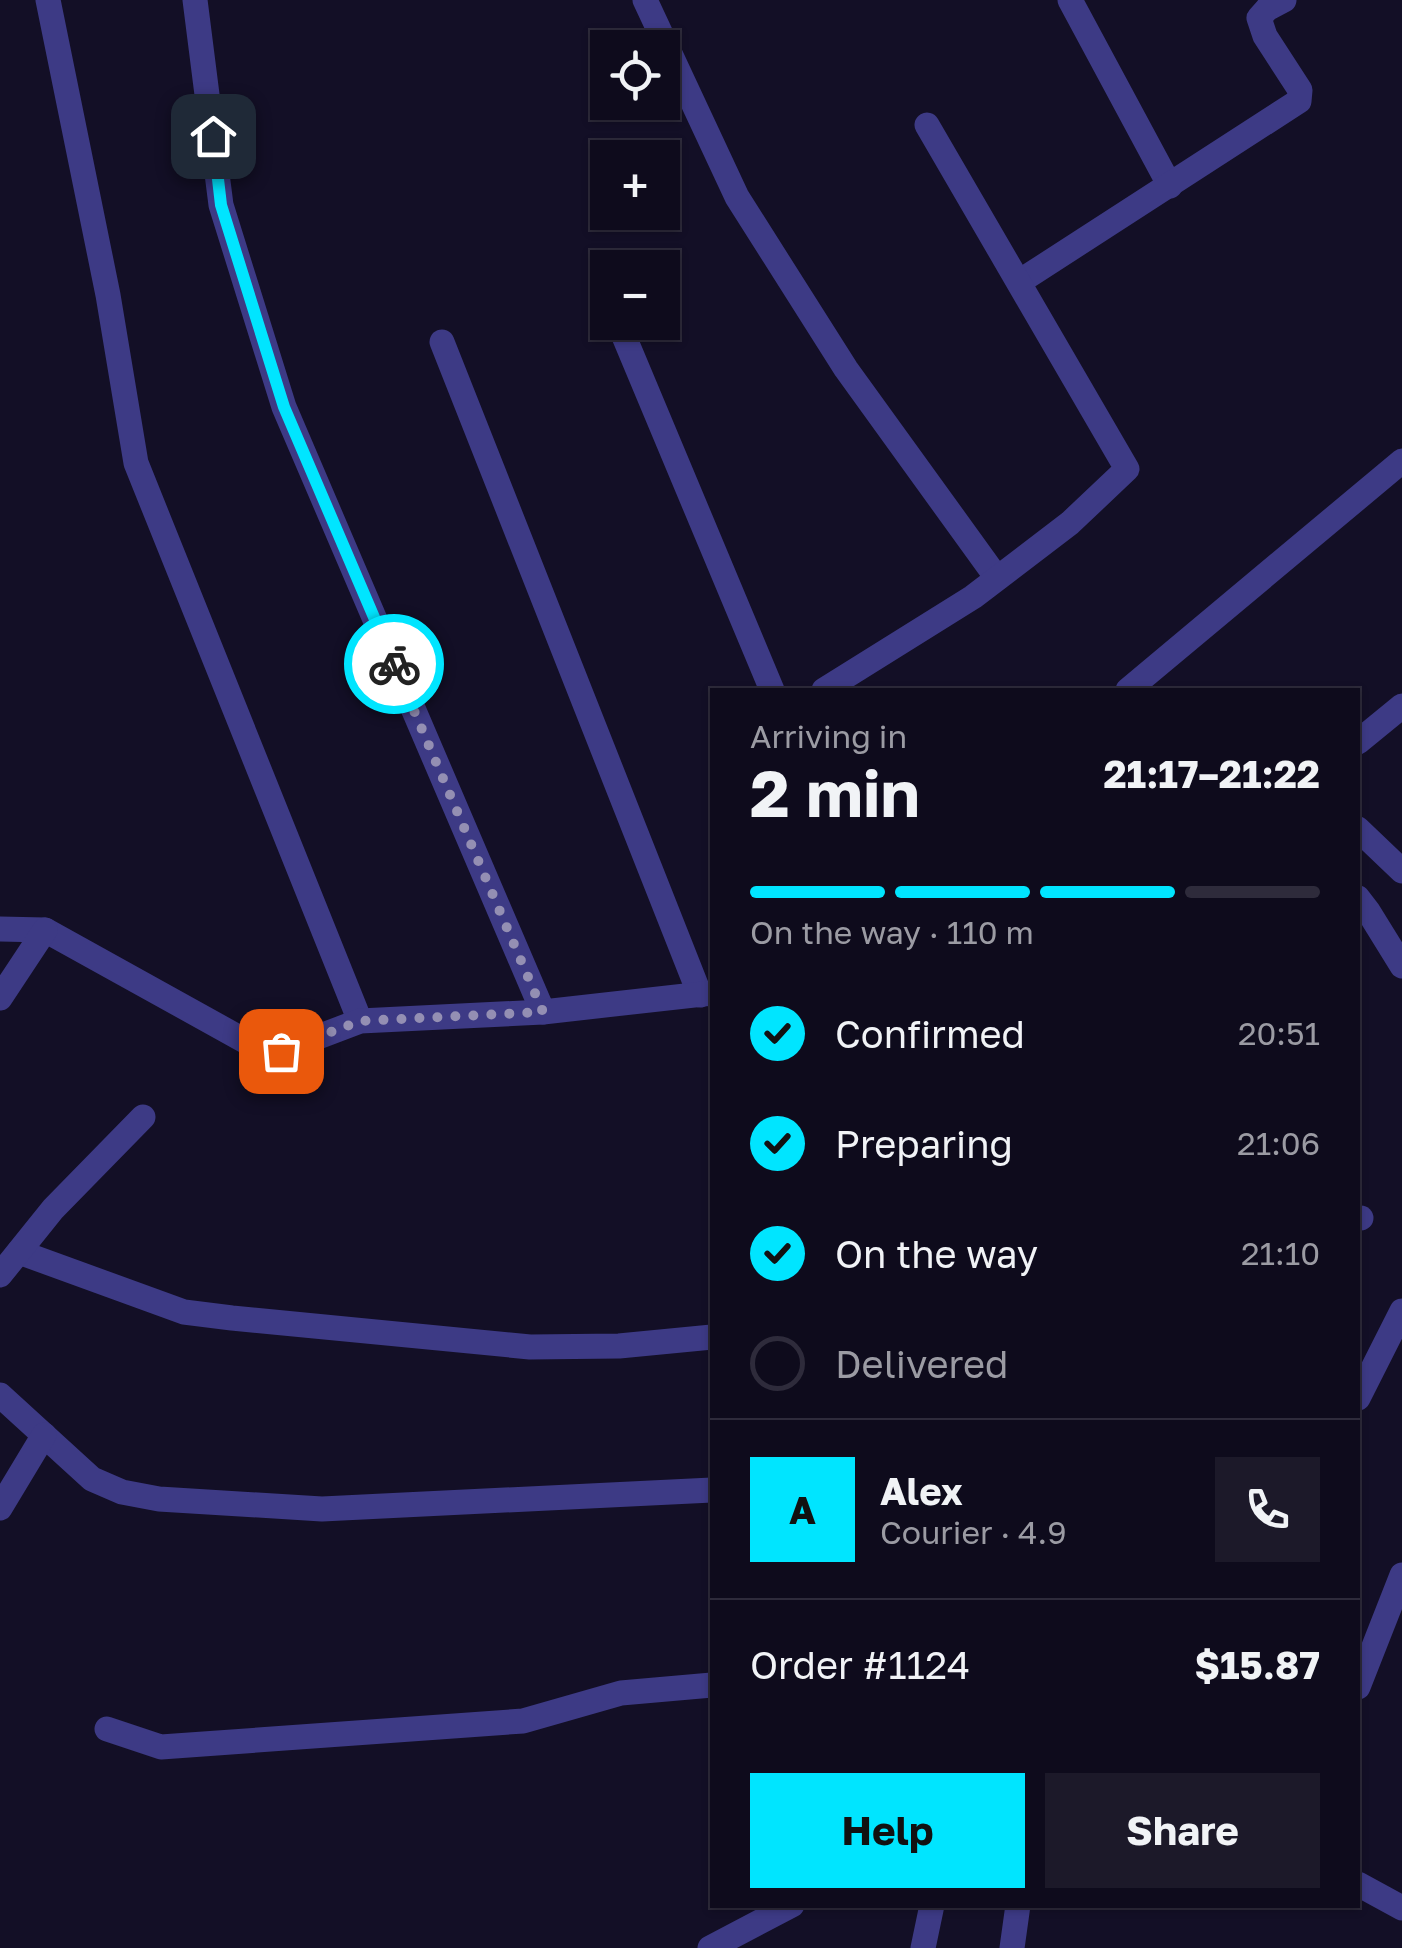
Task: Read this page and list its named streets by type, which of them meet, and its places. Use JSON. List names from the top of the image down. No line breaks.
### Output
{"page":{"map_buttons":["+","−"],"heading":["2 min","Arriving in","21:17–21:22"],"panel":["Alex","Courier · 4.9","Order #1124","$15.87"],"bar":"On the way · 110 m","list":[["Confirmed","20:51"],["Preparing","21:06"],["On the way","21:10"],"Delivered"],"round":"A","buttons":["Help","Share"]}}
